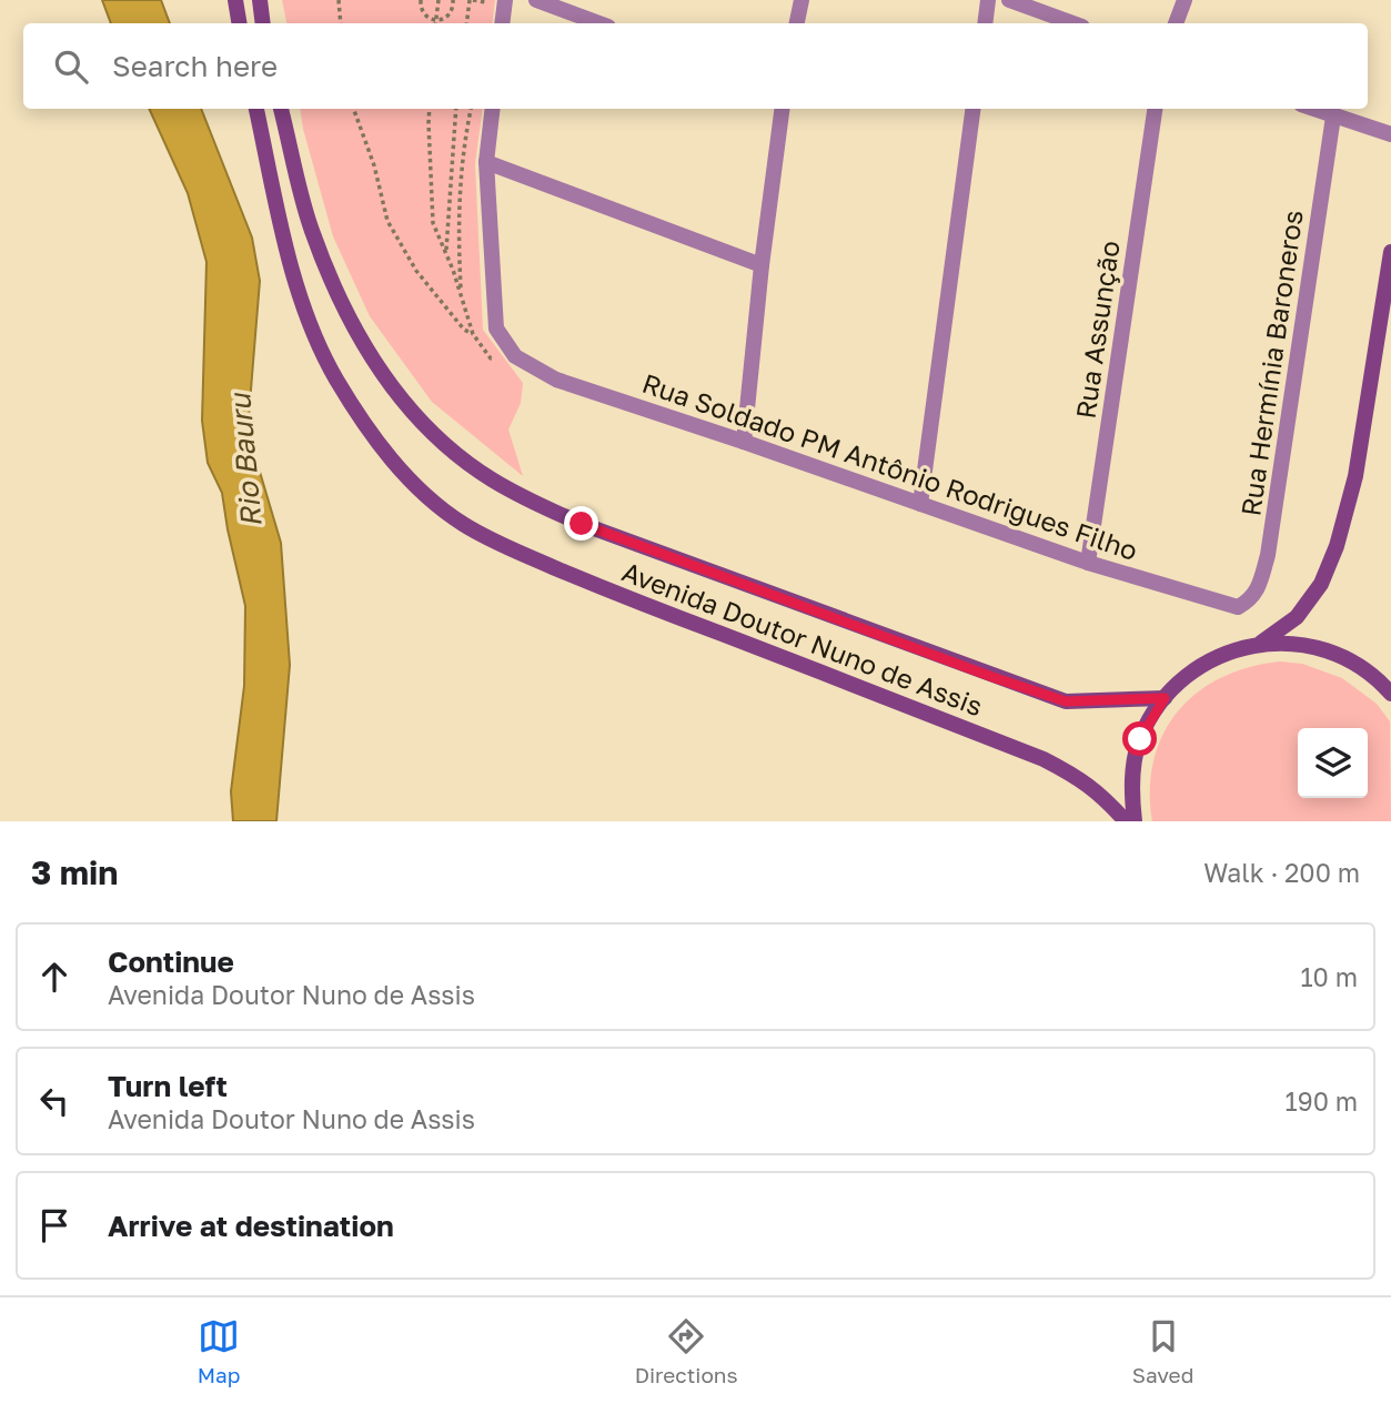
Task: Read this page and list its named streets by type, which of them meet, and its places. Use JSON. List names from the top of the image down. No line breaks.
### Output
{"streets":{"main road":["Avenida Doutor Nuno de Assis"],"street":["Rua Assunção","Rua Hermínia Baroneros","Rua Soldado PM Antônio Rodrigues Filho"]},"crossings":[["Rua Assunção","Rua Soldado PM Antônio Rodrigues Filho"],["Rua Hermínia Baroneros","Rua Soldado PM Antônio Rodrigues Filho"]],"water":["Rio Bauru"],"page":{"search":"Search here","heading":["3 min","Walk · 200 m"],"list":[["Continue","Avenida Doutor Nuno de Assis","10 m"],["Turn left","Avenida Doutor Nuno de Assis","190 m"],"Arrive at destination"],"nav":["Map","Directions","Saved"]}}
